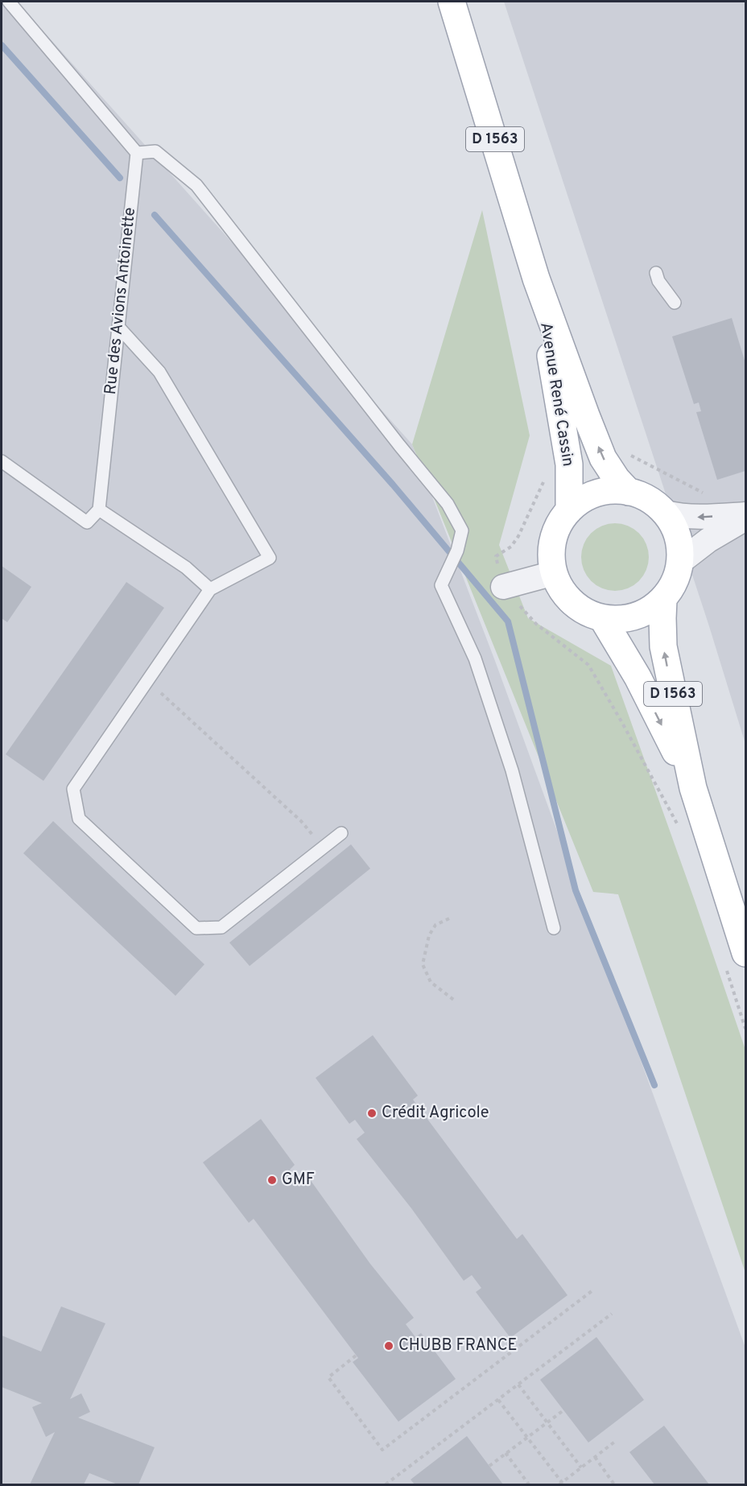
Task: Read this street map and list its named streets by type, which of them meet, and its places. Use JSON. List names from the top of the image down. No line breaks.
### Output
{"streets":{"main road":["D 1563","Avenue René Cassin"],"lane":["Rue des Avions Antoinette"]},"crossings":[["D 1563","Avenue René Cassin"]],"places":["Crédit Agricole","GMF","CHUBB FRANCE"]}
